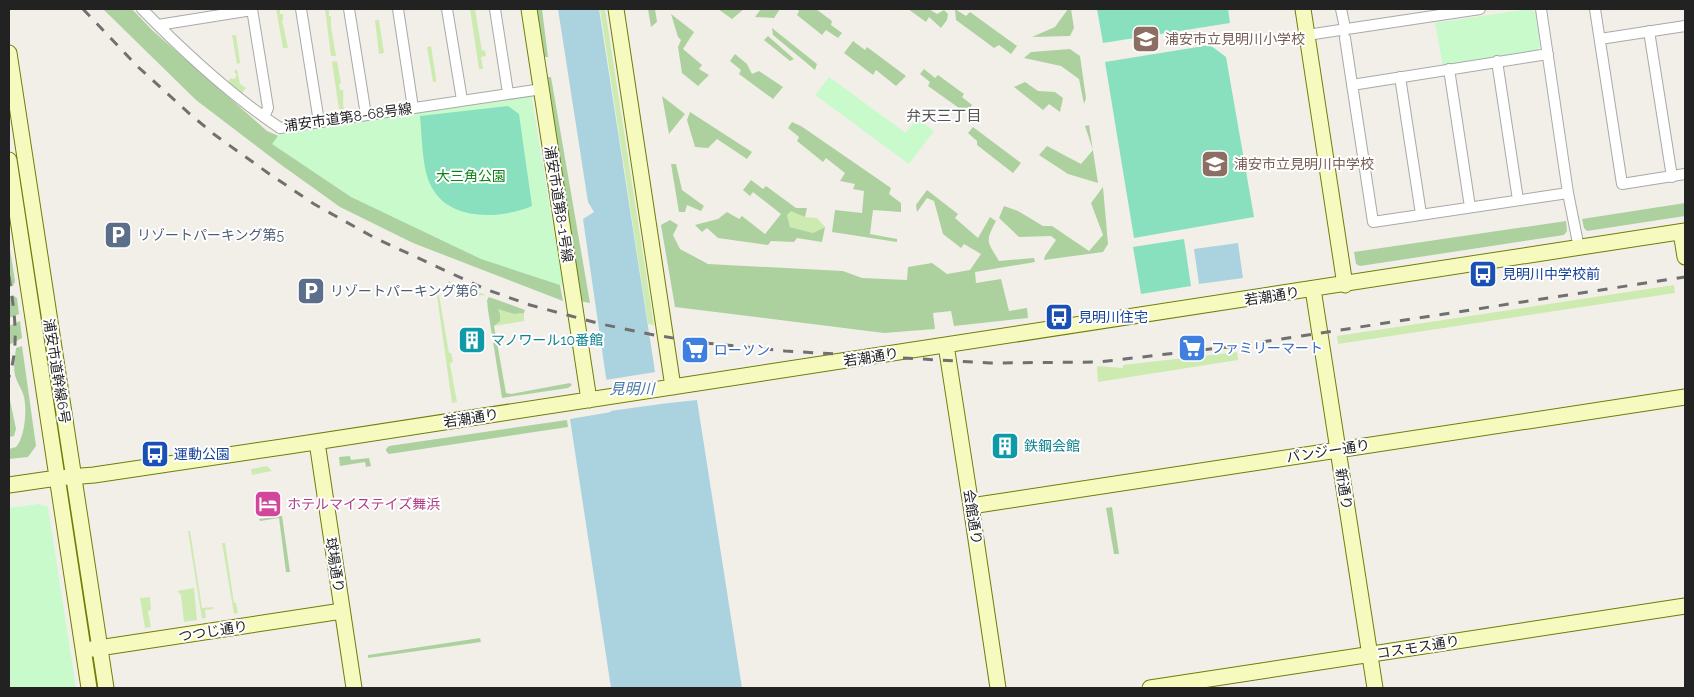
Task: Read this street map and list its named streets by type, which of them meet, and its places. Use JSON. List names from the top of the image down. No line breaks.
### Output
{"streets":{"street":["浦安市道第8-68号線","浦安市道第8-1号線","若潮通り","浦安市道幹線6号","パンジー通り","新通り","会館通り","球場通り","つつじ通り","コスモス通り"]},"crossings":[["浦安市道第8-68号線","浦安市道第8-1号線"],["浦安市道第8-1号線","若潮通り"],["若潮通り","浦安市道幹線6号"],["若潮通り","新通り"],["若潮通り","会館通り"],["若潮通り","球場通り"],["浦安市道幹線6号","つつじ通り"],["パンジー通り","新通り"],["パンジー通り","会館通り"],["新通り","コスモス通り"],["球場通り","つつじ通り"]],"districts":["弁天三丁目"],"water":["見明川"],"parks":["大三角公園"],"places":{"school or university":["浦安市立見明川小学校","浦安市立見明川中学校"],"parking":["リゾートパーキング第5","リゾートパーキング第6"],"bus stop":["見明川中学校前","見明川住宅","運動公園"],"building":["マノワール10番館","鉄鋼会館"],"supermarket":["ファミリーマート","ローソン"],"hotel":["ホテルマイステイズ舞浜"]}}
